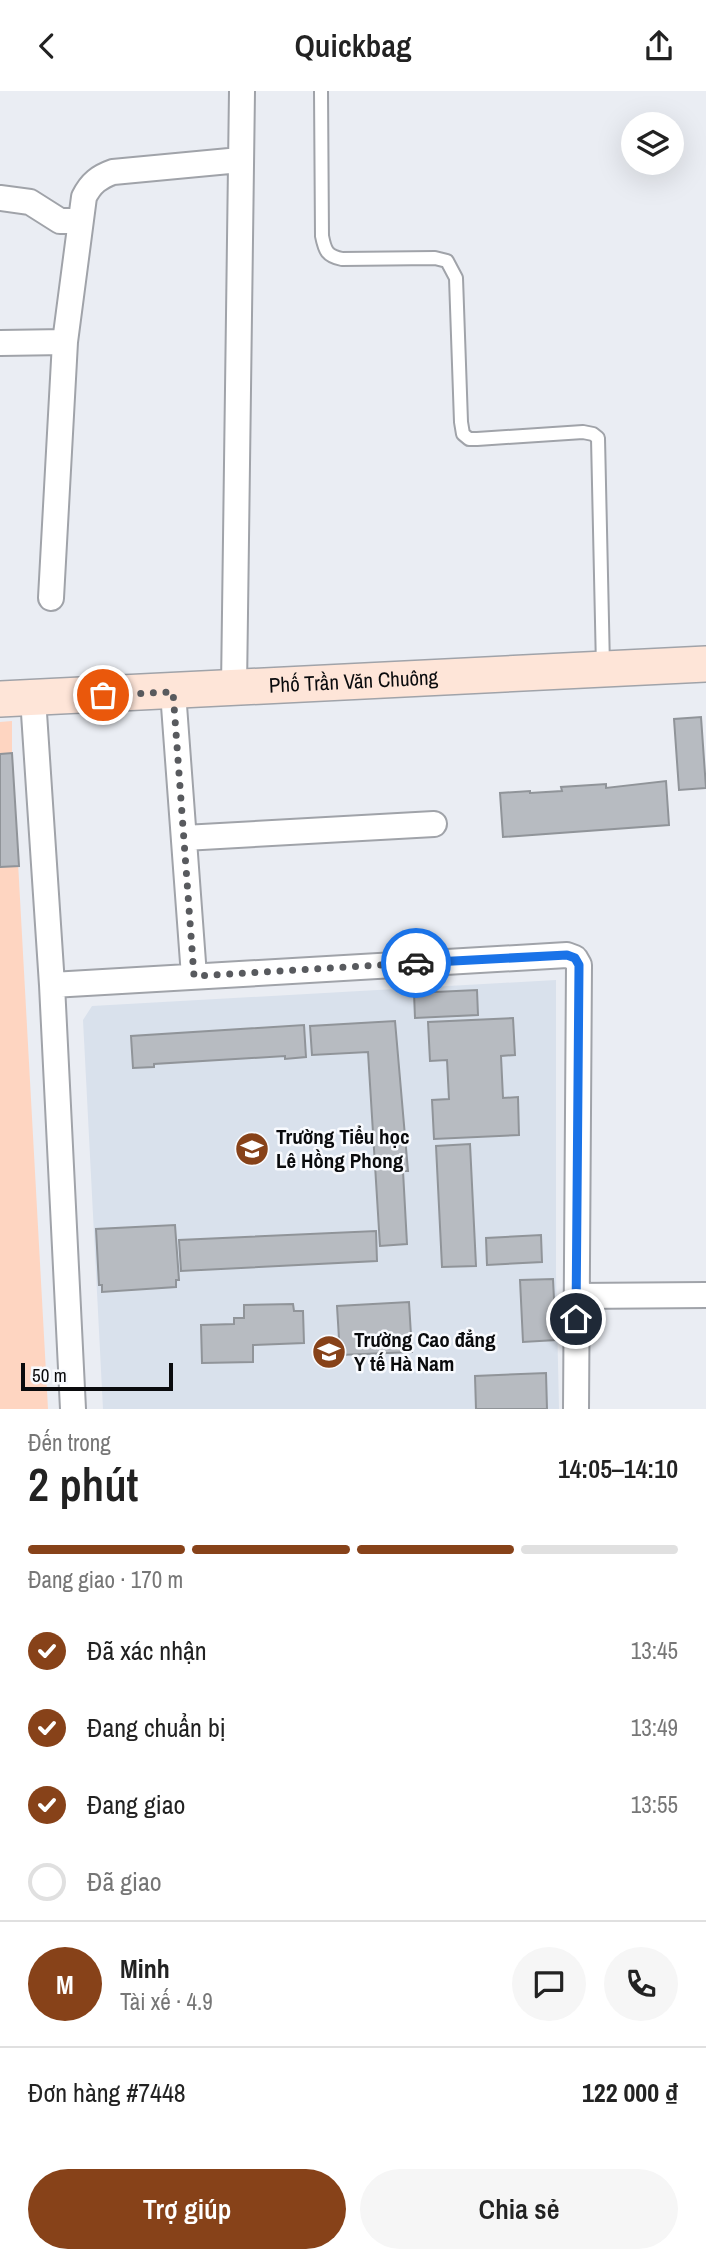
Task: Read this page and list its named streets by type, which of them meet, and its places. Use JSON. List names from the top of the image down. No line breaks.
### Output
{"streets":{"street":["Phố Trần Văn Chuông"]},"places":{"school or university":["Trường Tiểu học Lê Hồng Phong","Trường Cao đẳng Y tế Hà Nam"]},"scale_bar":"50 m","page":{"header":"Quickbag","scale":"50 m","heading":["2 phút","Đến trong","14:05–14:10"],"panel":["Minh","Tài xế · 4.9","Đơn hàng #7448","122 000 ₫"],"bar":"Đang giao · 170 m","list":[["Đã xác nhận","13:45"],["Đang chuẩn bị","13:49"],["Đang giao","13:55"],"Đã giao"],"round":"M","buttons":["Trợ giúp","Chia sẻ"]}}
